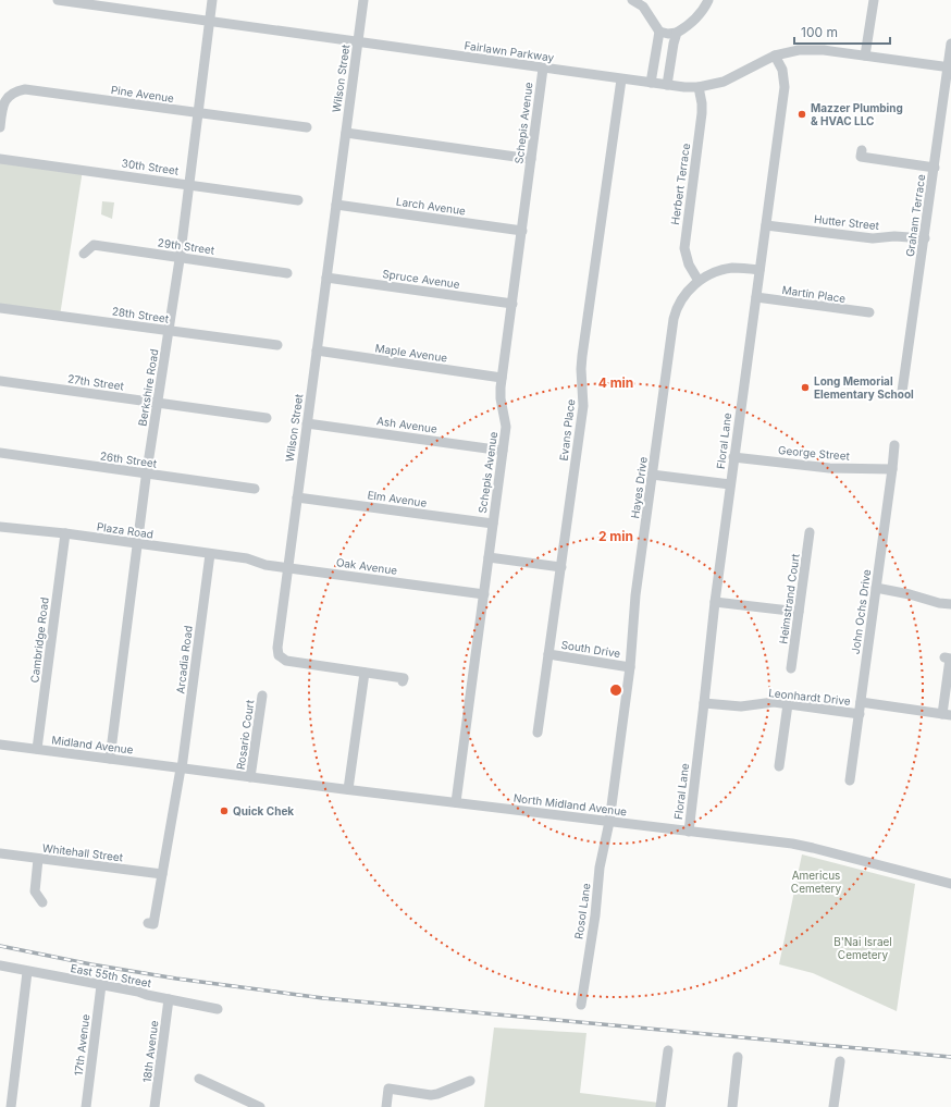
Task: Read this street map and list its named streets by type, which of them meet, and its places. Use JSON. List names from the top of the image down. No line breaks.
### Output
{"streets":{"street":["Fairlawn Parkway","Wilson Street","Pine Avenue","Schepis Avenue","30th Street","Herbert Terrace","Larch Avenue","Graham Terrace","Hutter Street","29th Street","Spruce Avenue","Martin Place","28th Street","Maple Avenue","27th Street","Berkshire Road","Ash Avenue","Evans Place","Floral Lane","George Street","26th Street","Hayes Drive","Elm Avenue","Plaza Road","Oak Avenue","Heimstrand Court","John Ochs Drive","Cambridge Road","South Drive","Arcadia Road","Leonhardt Drive","Rosario Court","Midland Avenue","North Midland Avenue","Whitehall Street","Rosol Lane","East 55th Street","17th Avenue","18th Avenue"]},"crossings":[["Fairlawn Parkway","Wilson Street"],["Fairlawn Parkway","Schepis Avenue"],["Fairlawn Parkway","Herbert Terrace"],["Fairlawn Parkway","Graham Terrace"],["Fairlawn Parkway","Berkshire Road"],["Fairlawn Parkway","Evans Place"],["Fairlawn Parkway","Floral Lane"],["Wilson Street","Larch Avenue"],["Wilson Street","Spruce Avenue"],["Wilson Street","Maple Avenue"],["Wilson Street","Ash Avenue"],["Wilson Street","Elm Avenue"],["Wilson Street","Oak Avenue"],["Pine Avenue","Berkshire Road"],["Schepis Avenue","Larch Avenue"],["Schepis Avenue","Spruce Avenue"],["Schepis Avenue","Maple Avenue"],["Schepis Avenue","Ash Avenue"],["Schepis Avenue","Elm Avenue"],["Schepis Avenue","Oak Avenue"],["Schepis Avenue","North Midland Avenue"],["30th Street","Berkshire Road"],["Herbert Terrace","Hayes Drive"],["Graham Terrace","Hutter Street"],["Hutter Street","Floral Lane"],["29th Street","Berkshire Road"],["Martin Place","Floral Lane"],["28th Street","Berkshire Road"],["27th Street","Berkshire Road"],["Berkshire Road","26th Street"],["Berkshire Road","Plaza Road"],["Berkshire Road","Midland Avenue"],["Evans Place","South Drive"],["Floral Lane","George Street"],["Floral Lane","Hayes Drive"],["Floral Lane","Leonhardt Drive"],["Floral Lane","North Midland Avenue"],["George Street","John Ochs Drive"],["Hayes Drive","South Drive"],["Hayes Drive","North Midland Avenue"],["Hayes Drive","Rosol Lane"],["Plaza Road","Oak Avenue"],["Plaza Road","Cambridge Road"],["Plaza Road","Arcadia Road"],["John Ochs Drive","Leonhardt Drive"],["Cambridge Road","Midland Avenue"],["Arcadia Road","Midland Avenue"],["Arcadia Road","North Midland Avenue"],["Arcadia Road","Whitehall Street"],["Rosario Court","North Midland Avenue"],["Midland Avenue","North Midland Avenue"],["North Midland Avenue","Rosol Lane"],["East 55th Street","17th Avenue"],["East 55th Street","18th Avenue"]],"parks":["Americus Cemetery","B'Nai Israel Cemetery"],"places":["Mazzer Plumbing & HVAC LLC","Long Memorial Elementary School","Quick Chek"],"scale_bar":"100 m","rings":["4 min","2 min"]}
